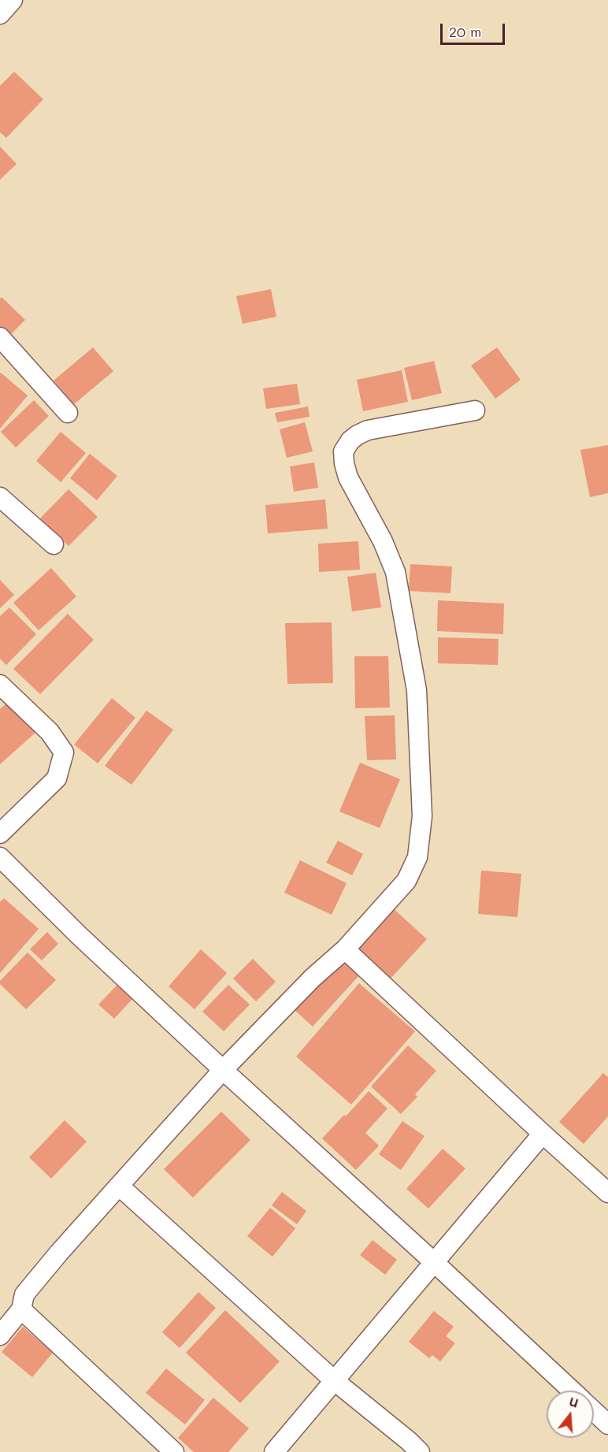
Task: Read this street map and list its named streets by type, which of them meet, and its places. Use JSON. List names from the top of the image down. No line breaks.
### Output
{"scale_bar":"20 m","north":"top"}
